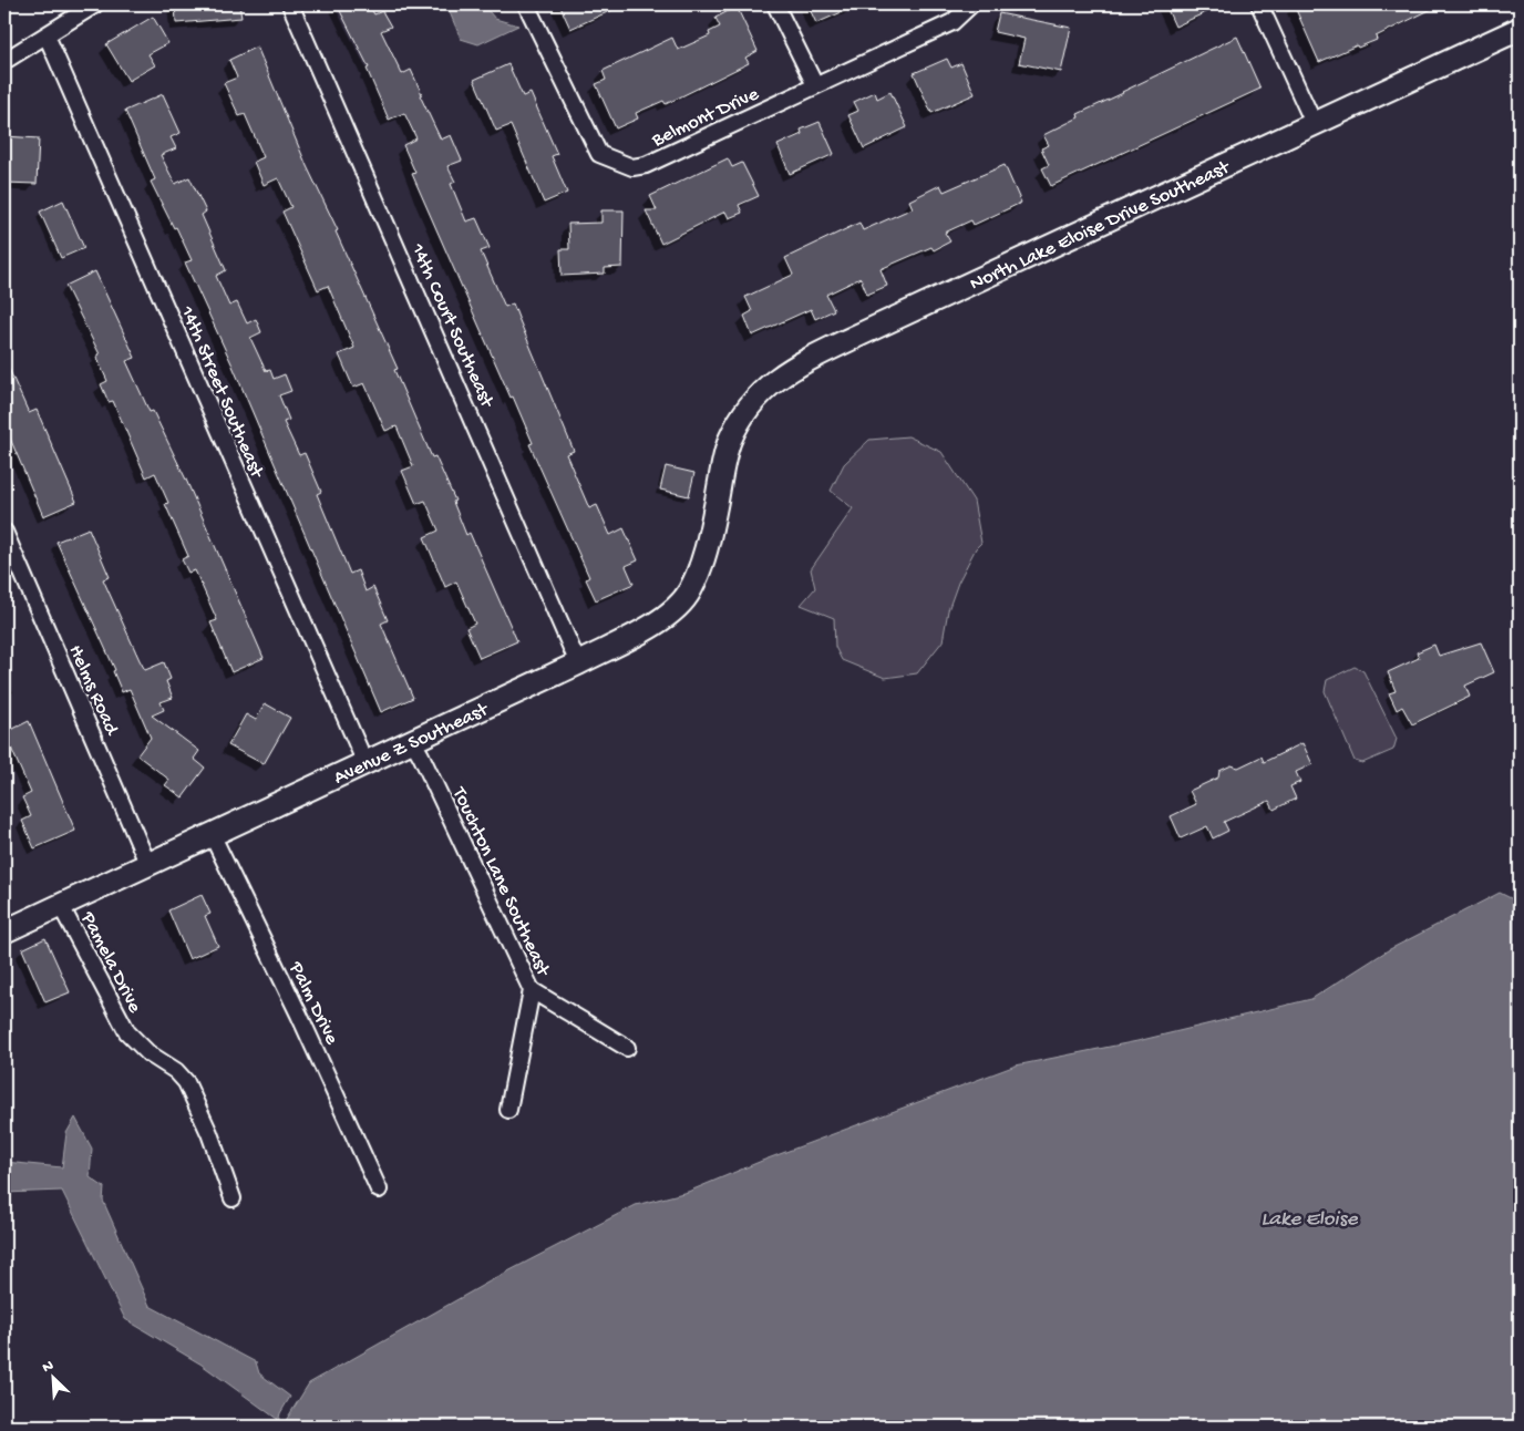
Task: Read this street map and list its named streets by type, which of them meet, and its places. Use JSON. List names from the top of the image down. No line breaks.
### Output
{"streets":{"street":["Belmont Drive","North Lake Eloise Drive Southeast","14th Court Southeast","14th Street Southeast","Helms Road","Avenue Z Southeast","Touchton Lane Southeast","Pamela Drive","Palm Drive"]},"crossings":[["North Lake Eloise Drive Southeast","Avenue Z Southeast"],["14th Court Southeast","Avenue Z Southeast"],["14th Street Southeast","Avenue Z Southeast"],["Helms Road","Avenue Z Southeast"],["Avenue Z Southeast","Touchton Lane Southeast"],["Avenue Z Southeast","Pamela Drive"],["Avenue Z Southeast","Palm Drive"]],"water":["Lake Eloise"],"north":"top left"}
